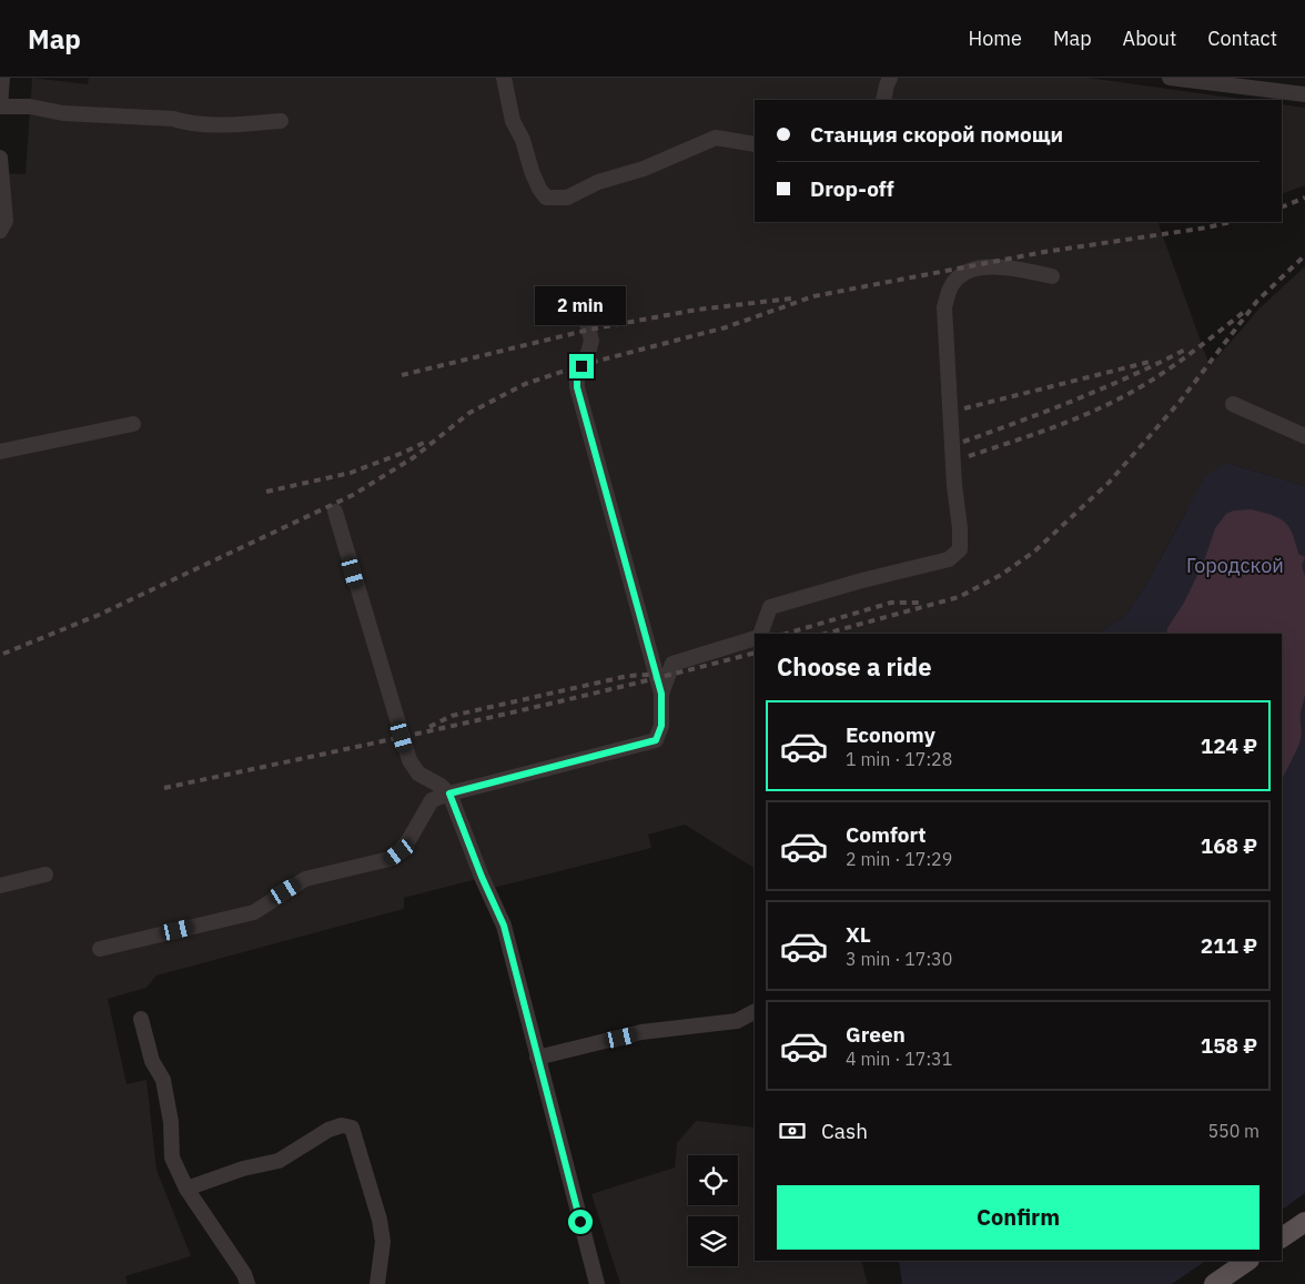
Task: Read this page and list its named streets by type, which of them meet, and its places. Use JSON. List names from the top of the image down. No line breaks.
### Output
{"parks":["Городской"],"page":{"header":"Map","nav":["Home","Map","About","Contact"],"banner":["Станция скорой помощи","Drop-off"],"bubble":"2 min","heading":"Choose a ride","list":[{"name":"Economy","note":"1 min · 17:28","value":"124 ₽"},{"name":"Comfort","note":"2 min · 17:29","value":"168 ₽"},{"name":"XL","note":"3 min · 17:30","value":"211 ₽"},{"name":"Green","note":"4 min · 17:31","value":"158 ₽"}],"pay":["Cash","550 m"],"buttons":"Confirm"}}
